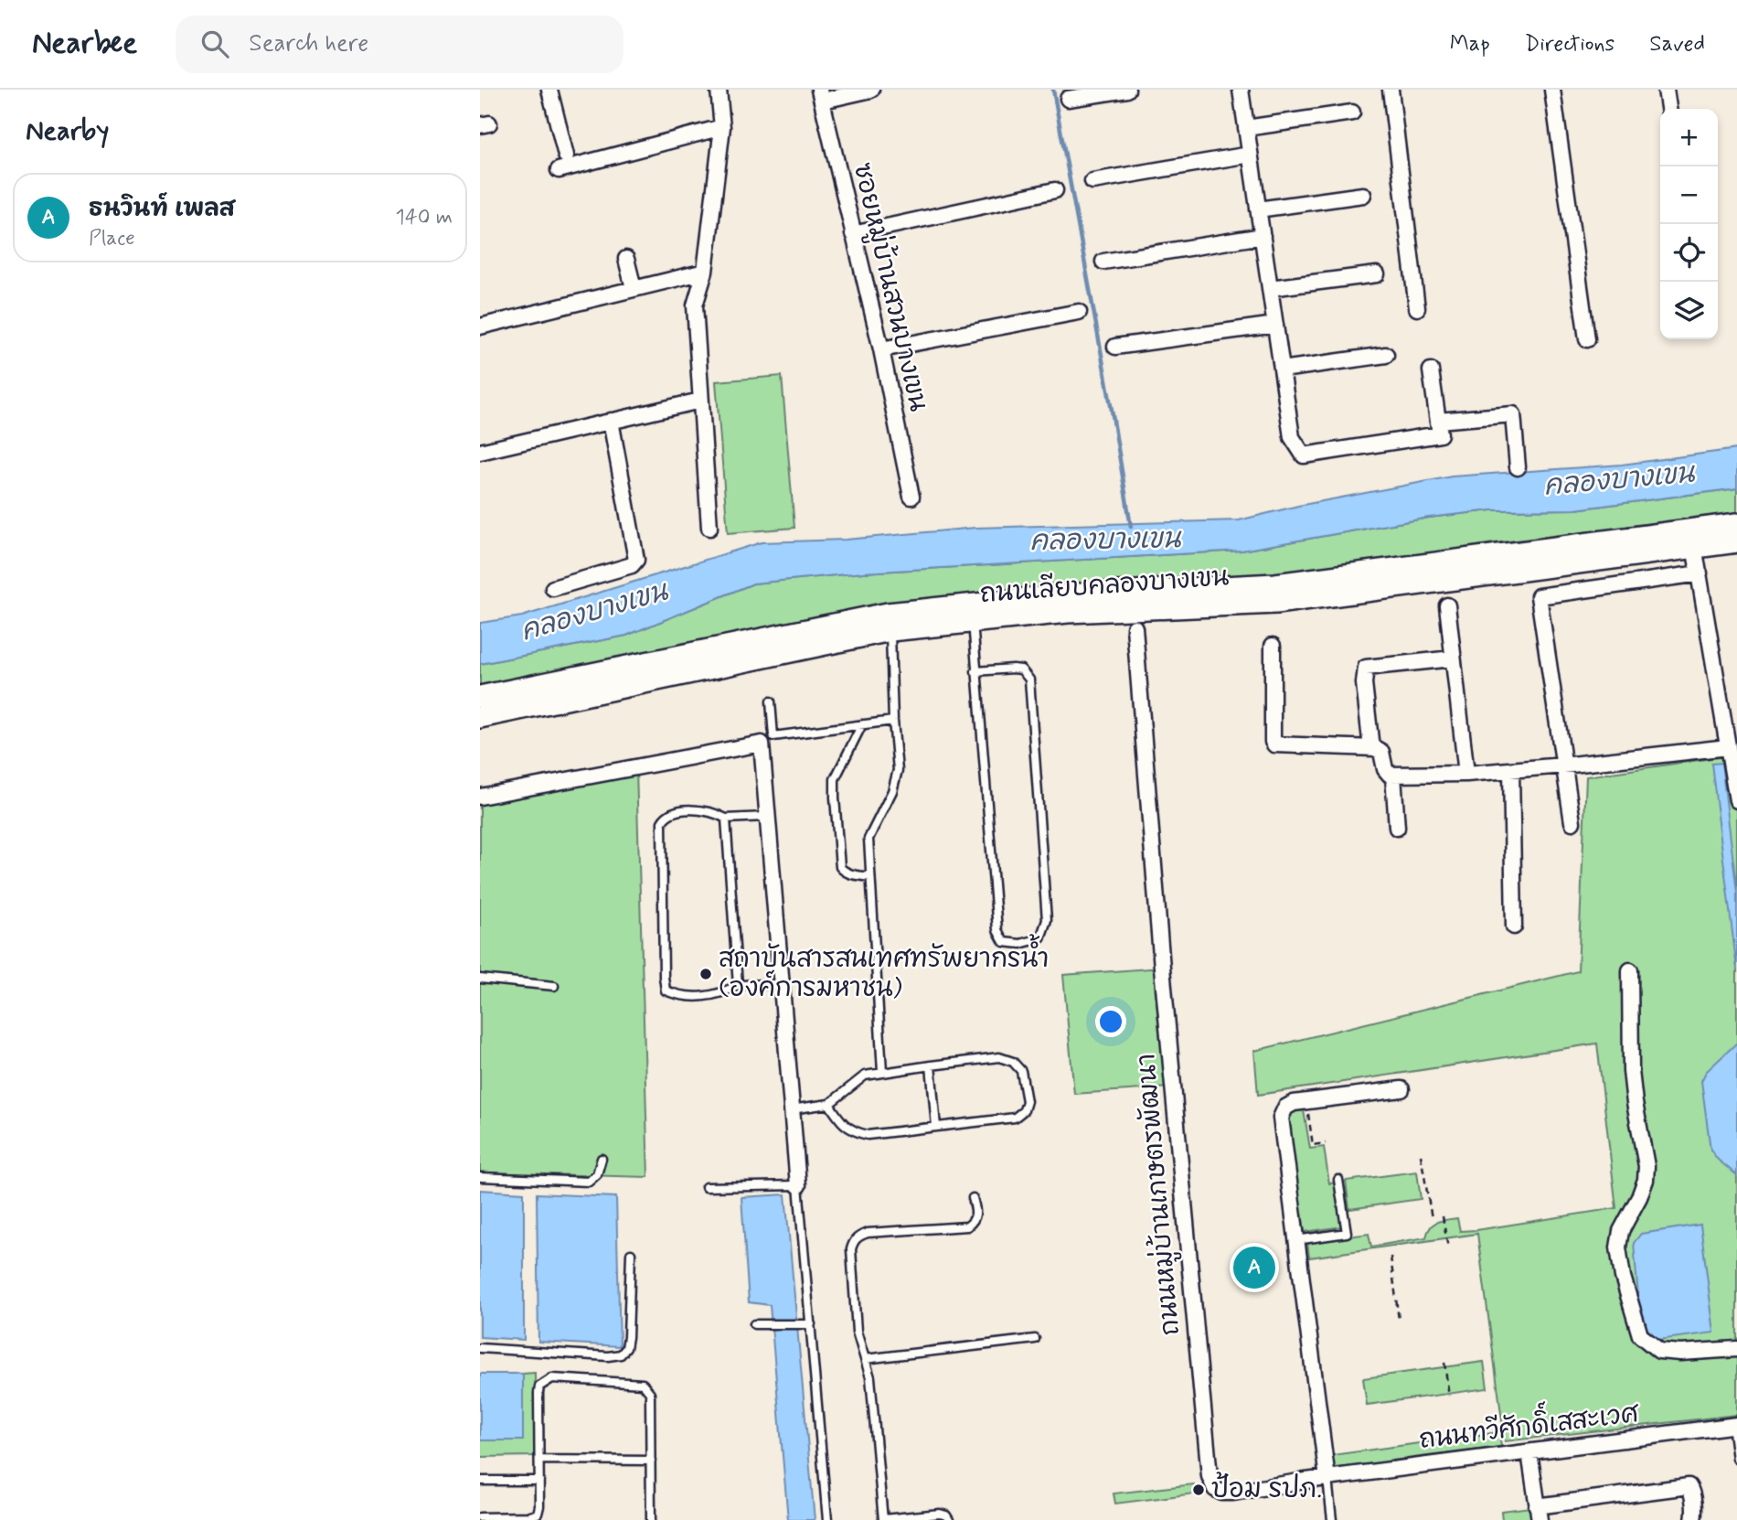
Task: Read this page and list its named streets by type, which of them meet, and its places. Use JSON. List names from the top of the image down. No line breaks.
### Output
{"streets":{"main road":["ถนนเลียบคลองบางเขน"],"street":["ซอยหมู่บ้านสวนบางเขน","ถนนหมู่บ้านเกษตรพัฒนา","ถนนทวีศักดิ์เสสะเวศ"]},"crossings":[["ถนนหมู่บ้านเกษตรพัฒนา","ถนนทวีศักดิ์เสสะเวศ"]],"water":["คลองบางเขน"],"places":["สถาบันสารสนเทศทรัพยากรน้ำ (องค์การมหาชน)","ป้อม รปภ."],"page":{"header":"Nearbee","search":"Search here","nav":["Map","Directions","Saved"],"heading":"Nearby","map_buttons":["+","−"],"list":[{"mark":"A","name":"ธนวินท์ เพลส","note":"Place","value":"140 m"}],"pins":"A"}}
